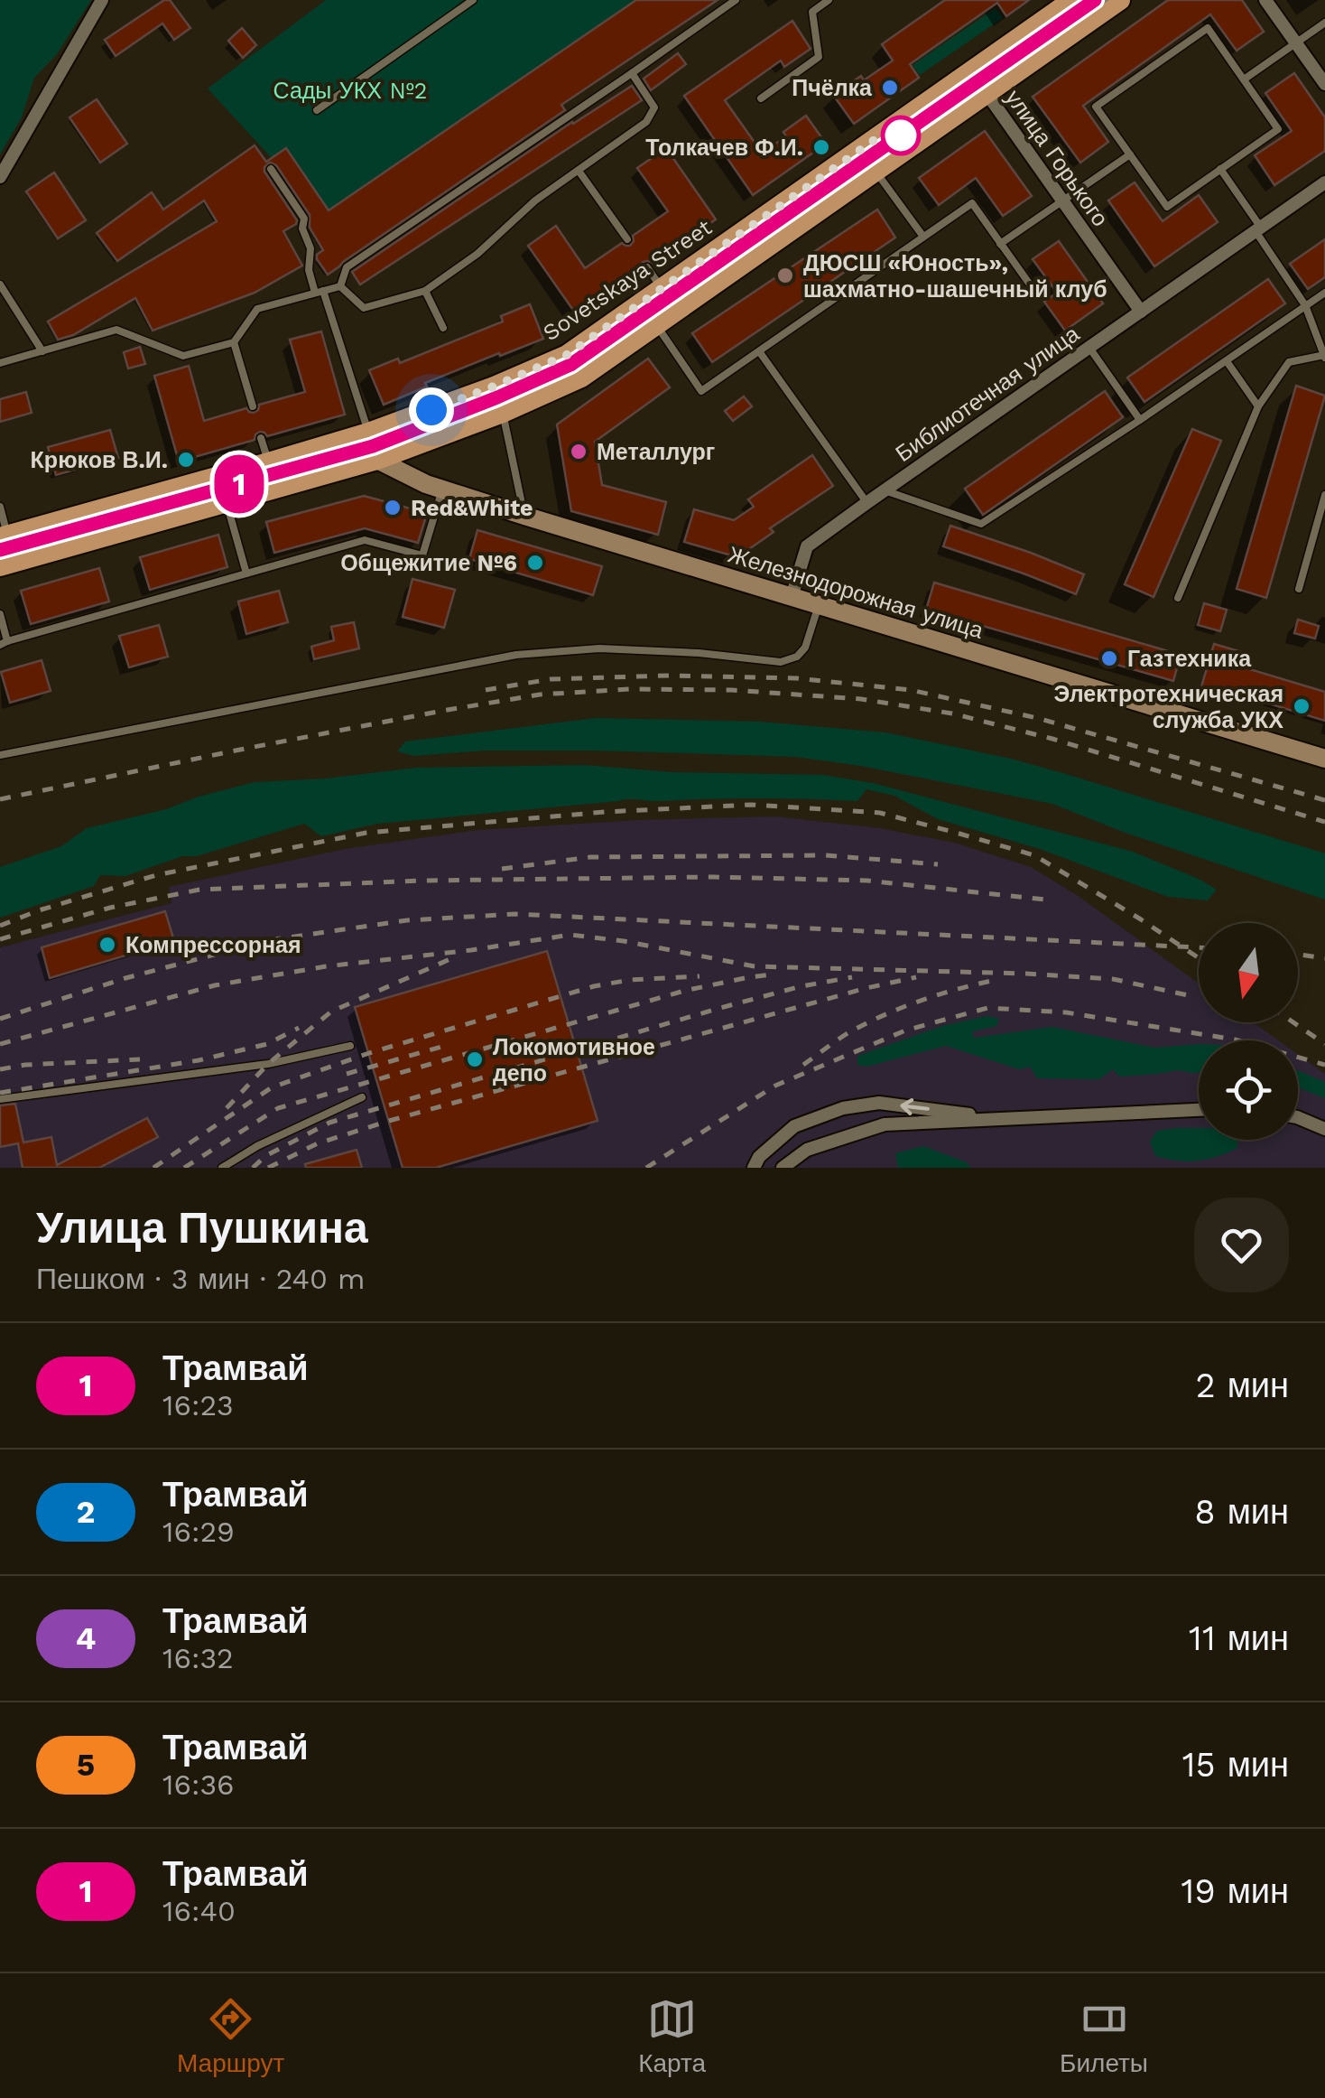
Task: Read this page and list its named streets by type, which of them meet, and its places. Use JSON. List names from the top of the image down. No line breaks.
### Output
{"streets":{"main road":["Sovetskaya Street","Железнодорожная улица"],"street":["улица Горького","Библиотечная улица"]},"crossings":[["улица Горького","Sovetskaya Street"],["улица Горького","Библиотечная улица"],["Библиотечная улица","Железнодорожная улица"]],"parks":["Сады УКХ №2"],"places":["Пчёлка","Толкачев Ф.И.","ДЮСШ «Юность», шахматно-шашечный клуб","Металлург","Крюков В.И.","Red&White","Общежитие №6","Газтехника","Электротехническая служба УКХ","Компрессорная","Локомотивное депо"],"lines":["tram line 1"],"north":"bottom","page":{"on_map":"1","heading":["Улица Пушкина","Пешком · 3 мин · 240 m"],"list":[{"mark":"1","name":"Трамвай","note":"16:23","value":"2 мин"},{"mark":"2","name":"Трамвай","note":"16:29","value":"8 мин"},{"mark":"4","name":"Трамвай","note":"16:32","value":"11 мин"},{"mark":"5","name":"Трамвай","note":"16:36","value":"15 мин"},{"mark":"1","name":"Трамвай","note":"16:40","value":"19 мин"}],"tabs":["Маршрут","Карта","Билеты"]}}
